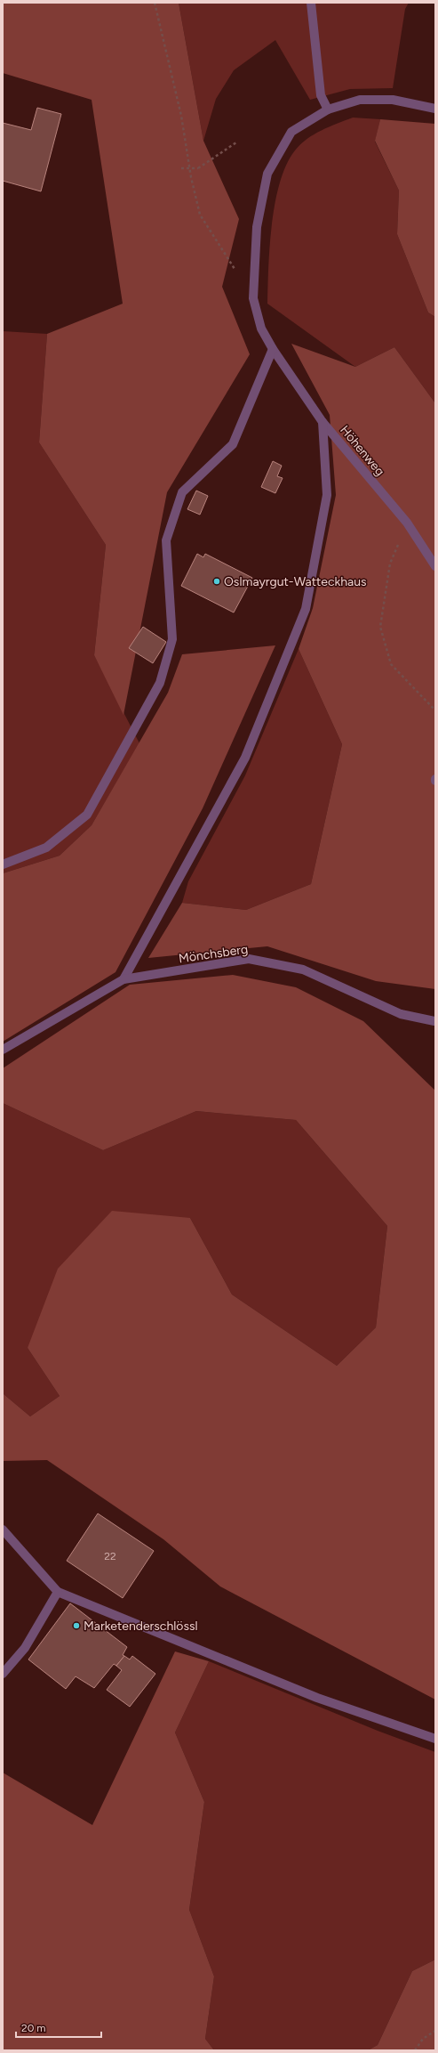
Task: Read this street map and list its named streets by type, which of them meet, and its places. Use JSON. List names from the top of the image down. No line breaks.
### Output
{"streets":{"street":["Höhenweg","Mönchsberg"]},"places":["Oslmayrgut-Watteckhaus","Marketenderschlössl"],"house_numbers":["22"],"scale_bar":"20 m"}
